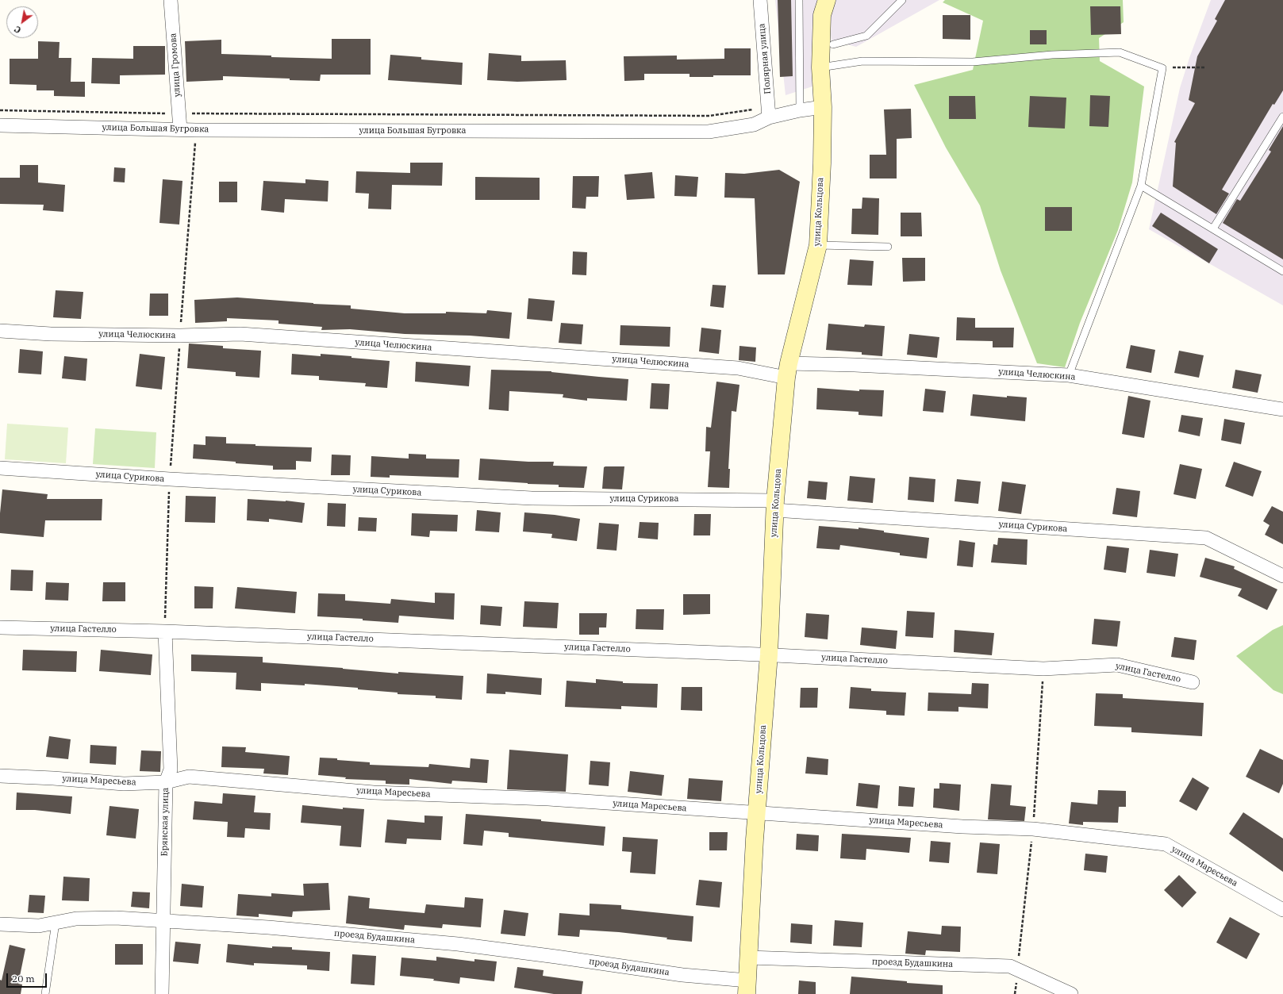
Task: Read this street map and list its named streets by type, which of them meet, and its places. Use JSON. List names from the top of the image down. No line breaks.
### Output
{"streets":{"street":["Полярная улица","улица Громова","улица Большая Бугровка","улица Кольцова","улица Челюскина","улица Сурикова","улица Гастелло","улица Маресьева","Брянская улица","проезд Будашкина"]},"crossings":[["Полярная улица","улица Большая Бугровка"],["улица Громова","улица Большая Бугровка"],["улица Большая Бугровка","улица Кольцова"],["улица Кольцова","улица Челюскина"],["улица Кольцова","улица Сурикова"],["улица Кольцова","улица Гастелло"],["улица Кольцова","улица Маресьева"],["улица Кольцова","проезд Будашкина"],["улица Гастелло","Брянская улица"],["улица Маресьева","Брянская улица"],["Брянская улица","проезд Будашкина"]],"scale_bar":"20 m","north":"bottom left"}
